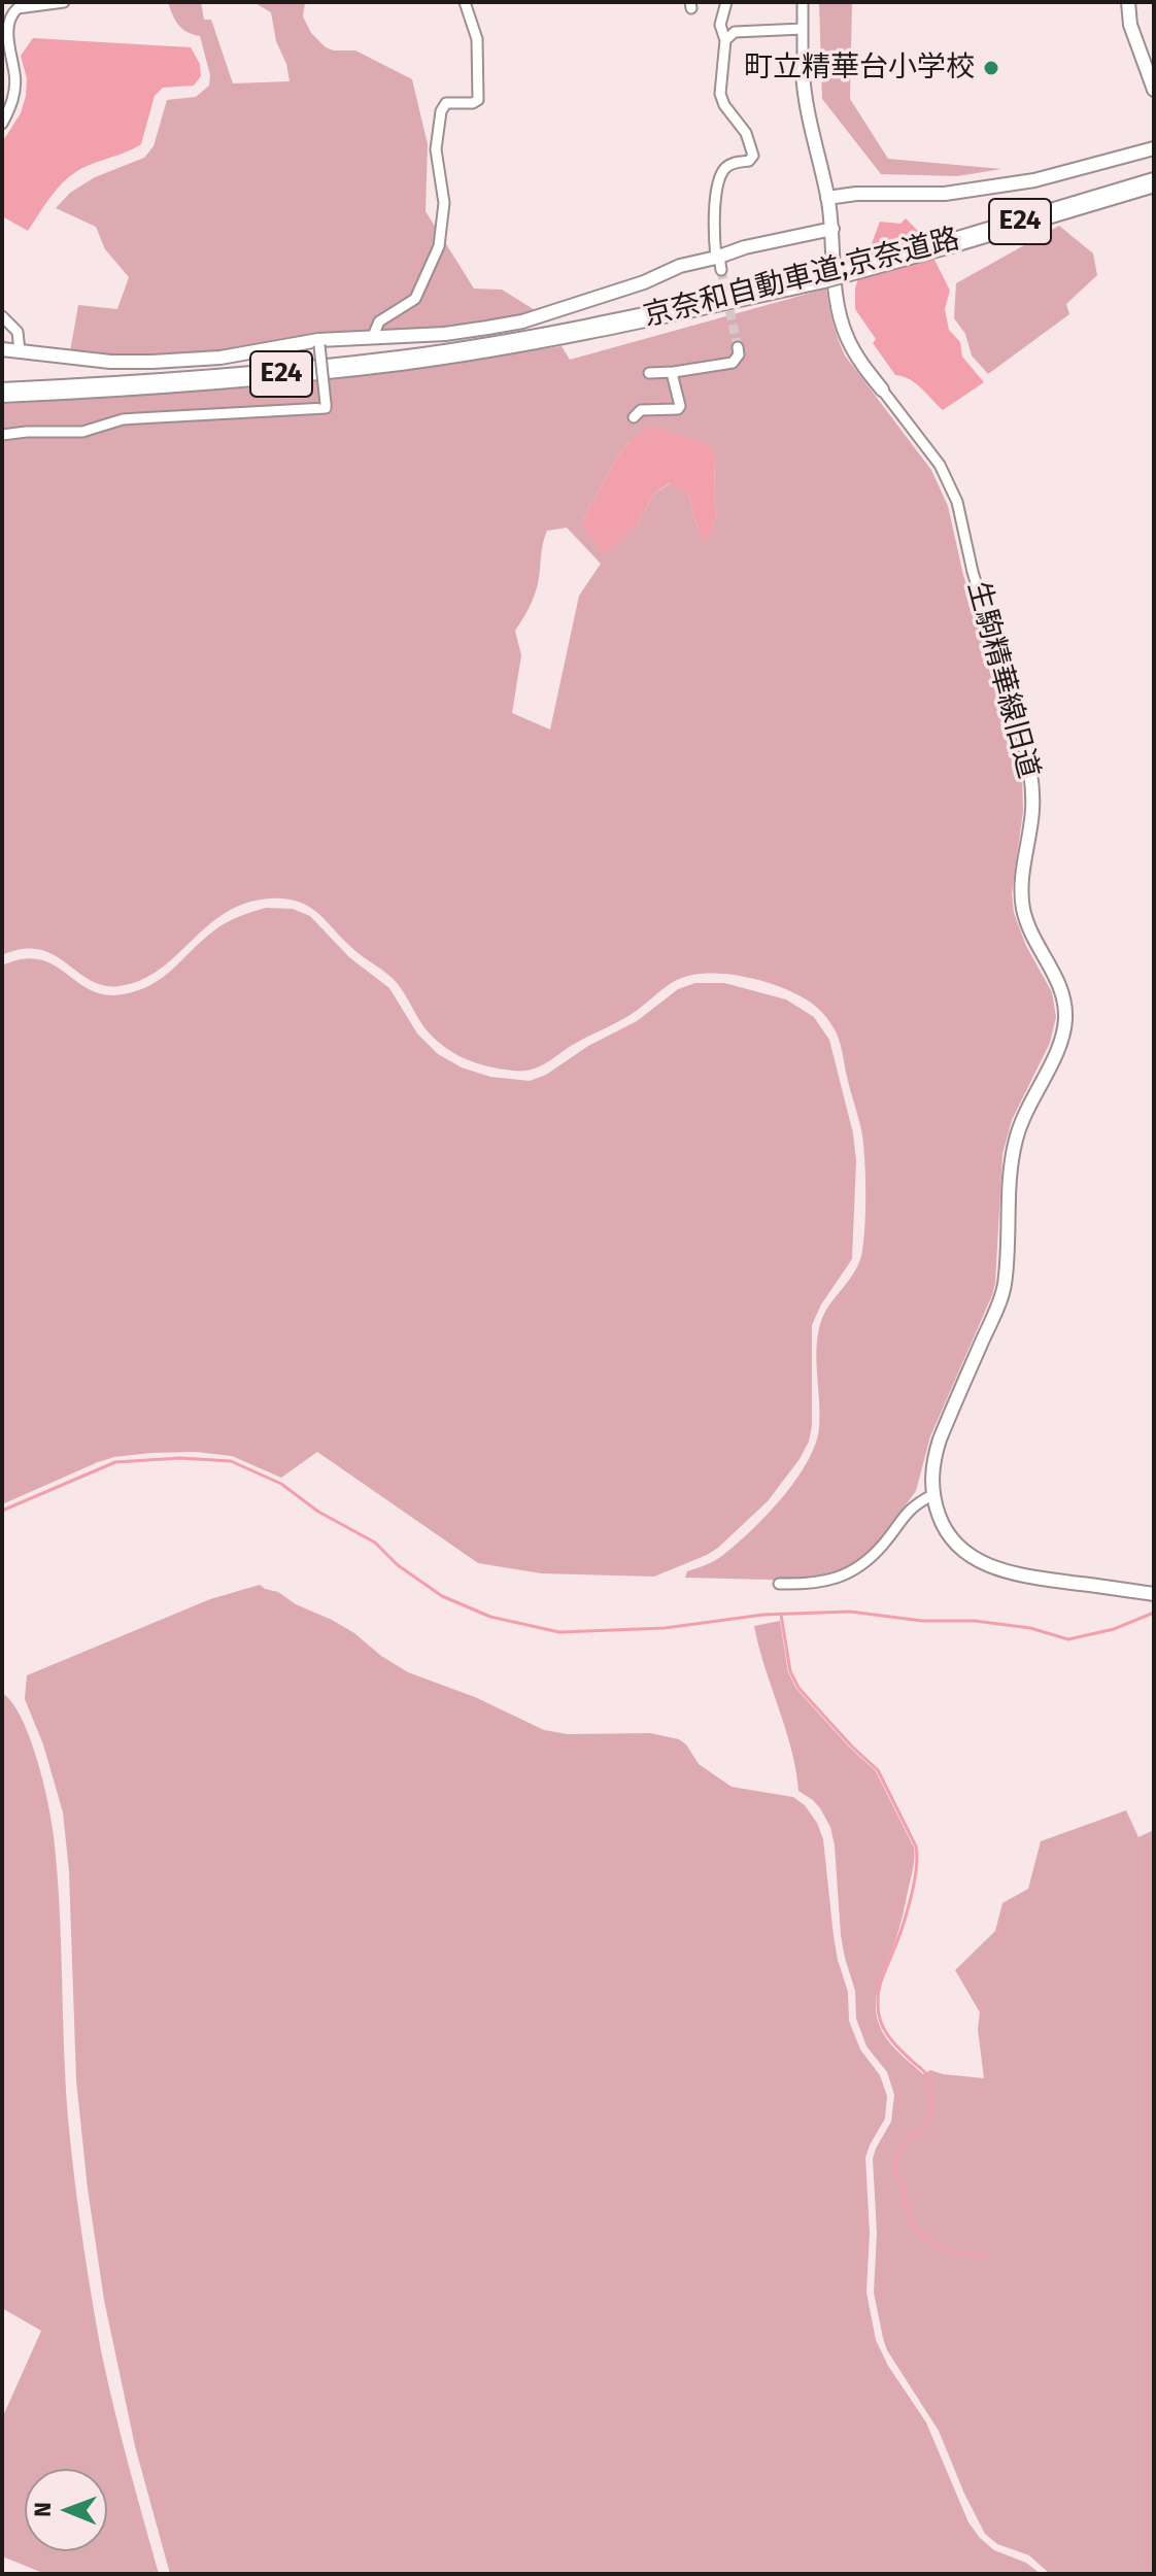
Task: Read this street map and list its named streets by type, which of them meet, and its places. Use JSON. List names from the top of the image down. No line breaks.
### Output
{"streets":{"highway":["E24","京奈和自動車道;京奈道路"],"street":["生駒精華線旧道"]},"places":["町立精華台小学校"],"north":"left"}
